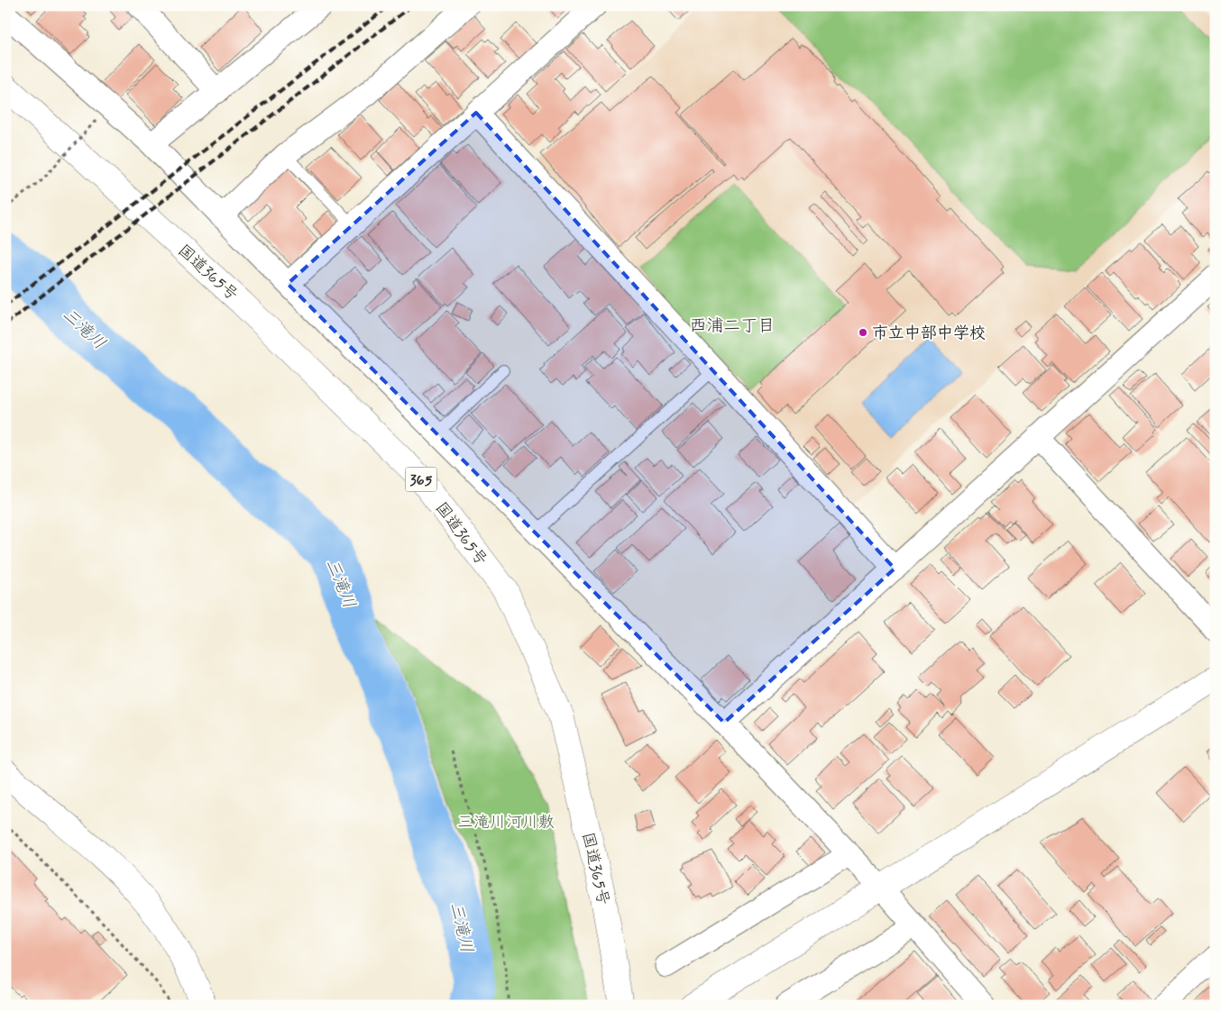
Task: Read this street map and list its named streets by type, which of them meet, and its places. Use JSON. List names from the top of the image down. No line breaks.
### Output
{"streets":{"main road":["国道365号","365"]},"districts":["西浦二丁目"],"water":["三滝川"],"parks":["三滝川河川敷"],"places":["市立中部中学校"]}
